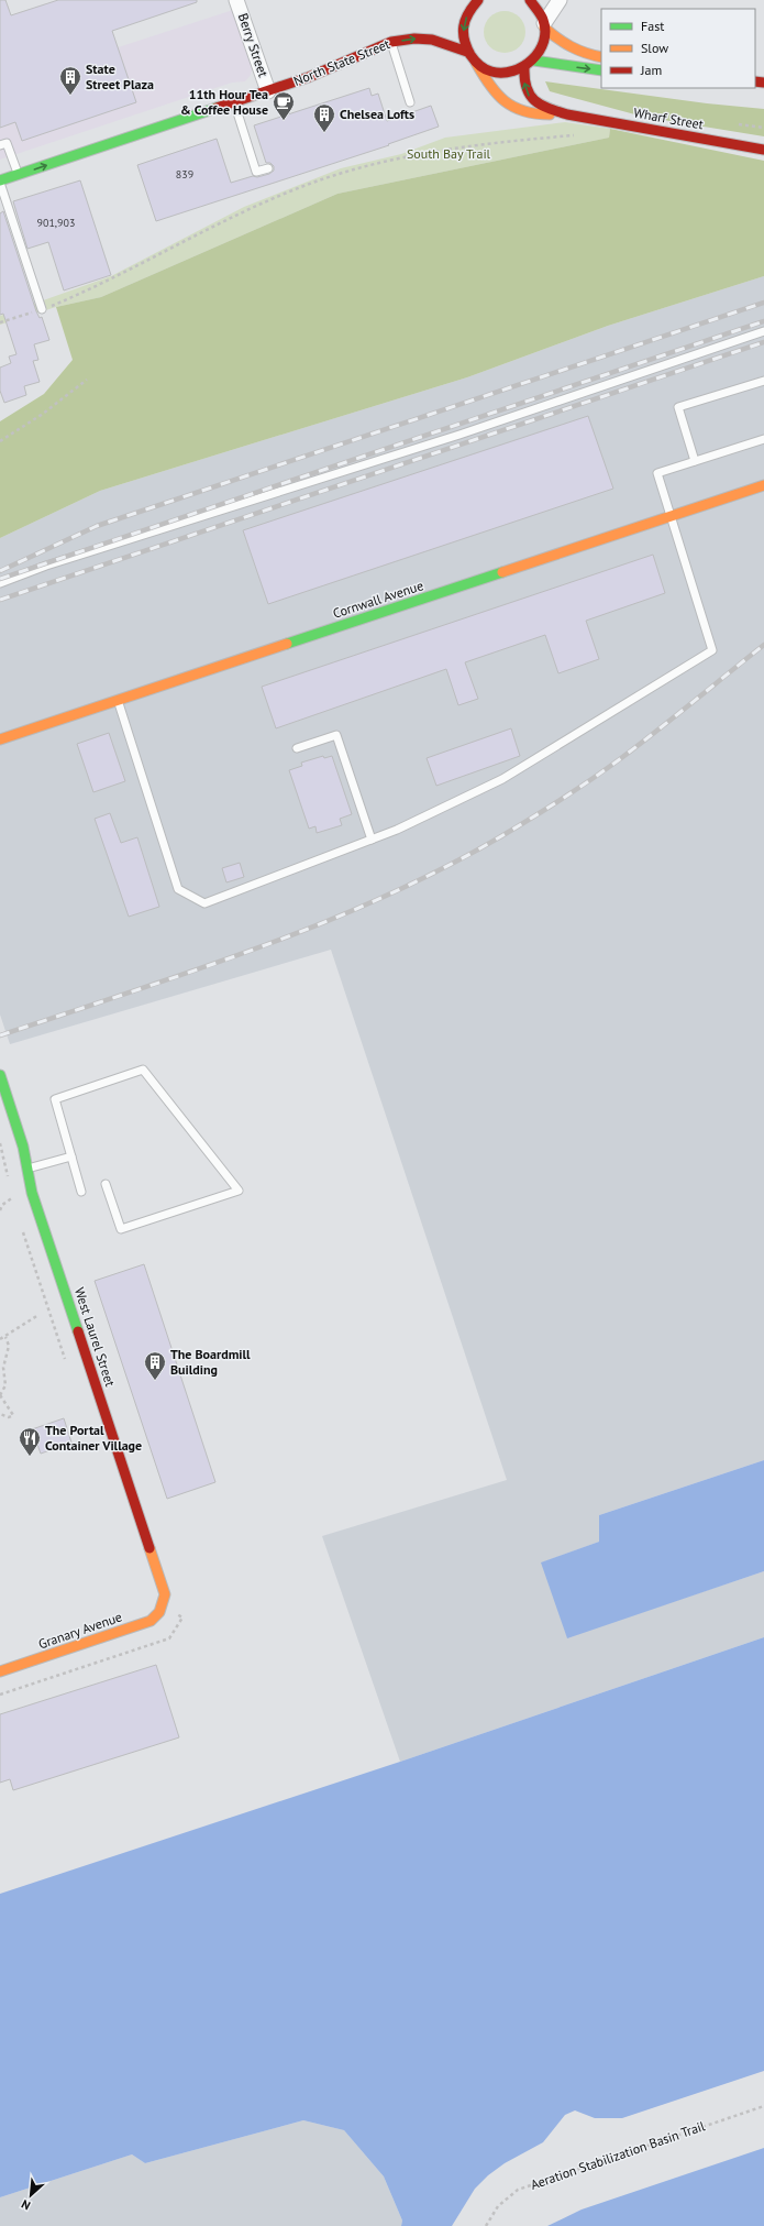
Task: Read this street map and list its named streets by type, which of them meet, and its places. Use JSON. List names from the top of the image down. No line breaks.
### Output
{"streets":{"street":["Berry Street","North State Street","Wharf Street","Cornwall Avenue","West Laurel Street","Granary Avenue"],"path":["Aeration Stabilization Basin Trail"]},"crossings":[["Berry Street","North State Street"],["West Laurel Street","Granary Avenue"]],"one_way":["North State Street"],"parks":["South Bay Trail"],"places":{"building":["State Street Plaza","Chelsea Lofts","The Boardmill Building"],"cafe":["11th Hour Tea & Coffee House"],"restaurant":["The Portal Container Village"]},"house_numbers":["839","901,903"],"legend":["Fast","Slow","Jam"],"north":"bottom left"}
